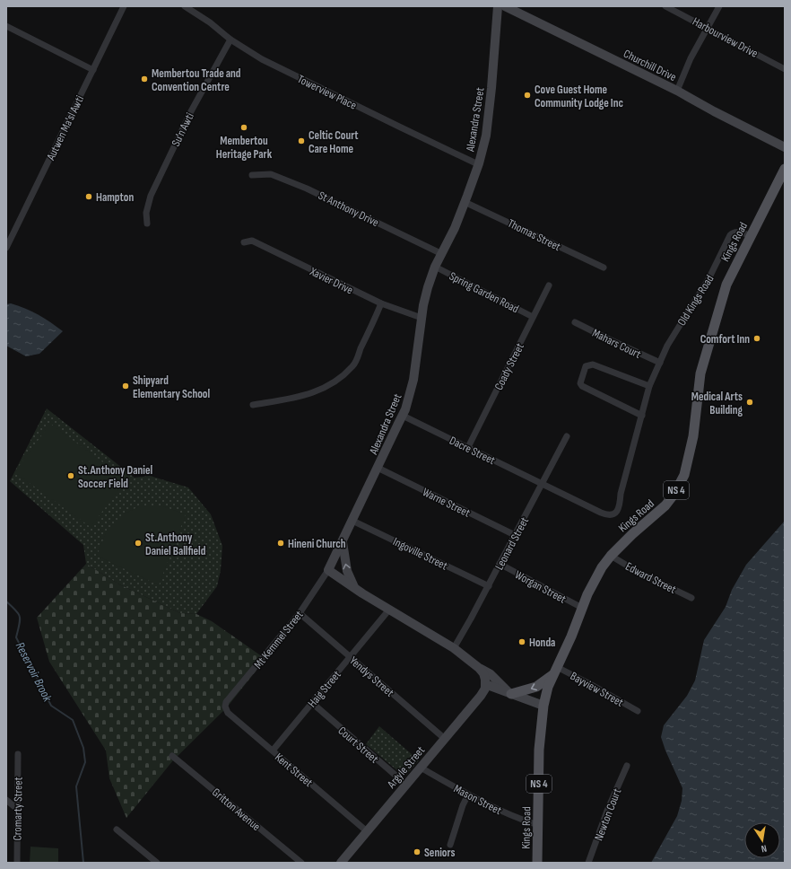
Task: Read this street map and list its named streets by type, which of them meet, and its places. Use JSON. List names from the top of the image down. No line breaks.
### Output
{"streets":{"main road":["Churchill Drive","Alexandra Street","Kings Road","NS 4","Argyle Street"],"street":["Harbourview Drive","Towerview Place","Autwen Ma'sl Awti","Su'n Awti","St Anthony Drive","Thomas Street","Xavier Drive","Spring Garden Road","Old Kings Road","Mahars Court","Coady Street","Dacre Street","Warne Street","Leonard Street","Ingoville Street","Edward Street","Worgan Street","Mt Kemmel Street","Yendys Street","Haig Street","Bayview Street","Court Street","Kent Street","Mason Street","Cromarty Street","Gritton Avenue","Newton Court"]},"crossings":[["Towerview Place","Alexandra Street"],["Towerview Place","Su'n Awti"],["Alexandra Street","St Anthony Drive"],["Alexandra Street","Thomas Street"],["Alexandra Street","Xavier Drive"],["Alexandra Street","Spring Garden Road"],["Alexandra Street","Dacre Street"],["Alexandra Street","Warne Street"],["Alexandra Street","Ingoville Street"],["Alexandra Street","Mt Kemmel Street"],["Kings Road","Old Kings Road"],["Kings Road","Edward Street"],["Kings Road","Worgan Street"],["Kings Road","Bayview Street"],["Kings Road","Mason Street"],["Spring Garden Road","Coady Street"],["Old Kings Road","Mahars Court"],["Old Kings Road","Dacre Street"],["Old Kings Road","Leonard Street"],["Coady Street","Dacre Street"],["Dacre Street","Leonard Street"],["Warne Street","Leonard Street"],["Leonard Street","Ingoville Street"],["Leonard Street","Worgan Street"],["Mt Kemmel Street","Yendys Street"],["Mt Kemmel Street","Kent Street"],["Yendys Street","Haig Street"],["Yendys Street","Argyle Street"],["Haig Street","Court Street"],["Haig Street","Kent Street"],["Court Street","Argyle Street"],["Argyle Street","Kent Street"],["Argyle Street","Mason Street"]],"water":["Reservoir Brook"],"places":["Membertou Trade and Convention Centre","Cove Guest Home Community Lodge Inc","Membertou Heritage Park","Celtic Court Care Home","Hampton","Comfort Inn","Shipyard Elementary School","Medical Arts Building","St.Anthony Daniel Soccer Field","St.Anthony Daniel Ballfield","Hineni Church","Honda","Seniors"],"north":"bottom"}
